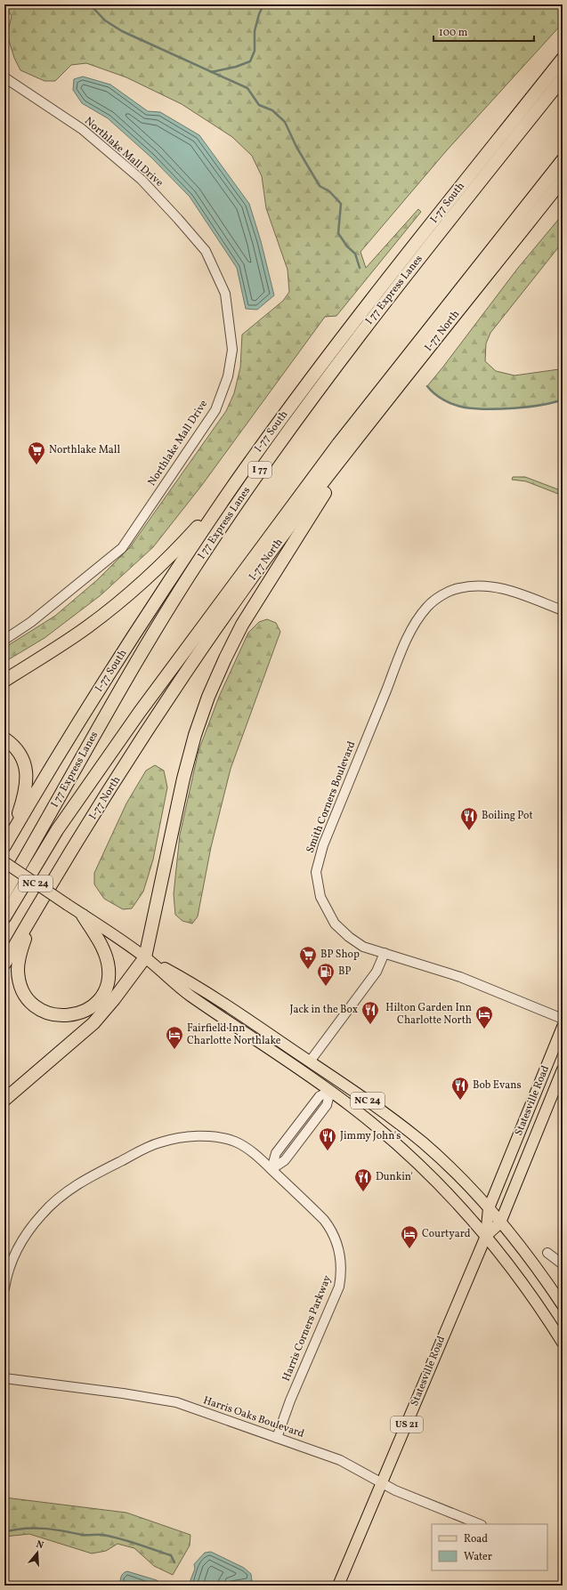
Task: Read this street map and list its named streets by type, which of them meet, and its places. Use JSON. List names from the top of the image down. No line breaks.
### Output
{"streets":{"highway":["I-77 South","I 77 Express Lanes","I-77 North","I 77"],"main road":["NC 24","Statesville Road","US 21"],"street":["Northlake Mall Drive","Smith Corners Boulevard","Harris Corners Parkway","Harris Oaks Boulevard"]},"crossings":[["NC 24","Statesville Road"],["Statesville Road","Harris Oaks Boulevard"],["Harris Corners Parkway","Harris Oaks Boulevard"]],"places":{"supermarket":["Northlake Mall","BP Shop"],"restaurant":["Boiling Pot","Jack in the Box","Bob Evans","Jimmy John's","Dunkin'"],"fuel station":["BP"],"hotel":["Hilton Garden Inn Charlotte North","Fairfield Inn Charlotte Northlake","Courtyard"]},"legend":["Road","Water"],"scale_bar":"100 m","north":"top"}
